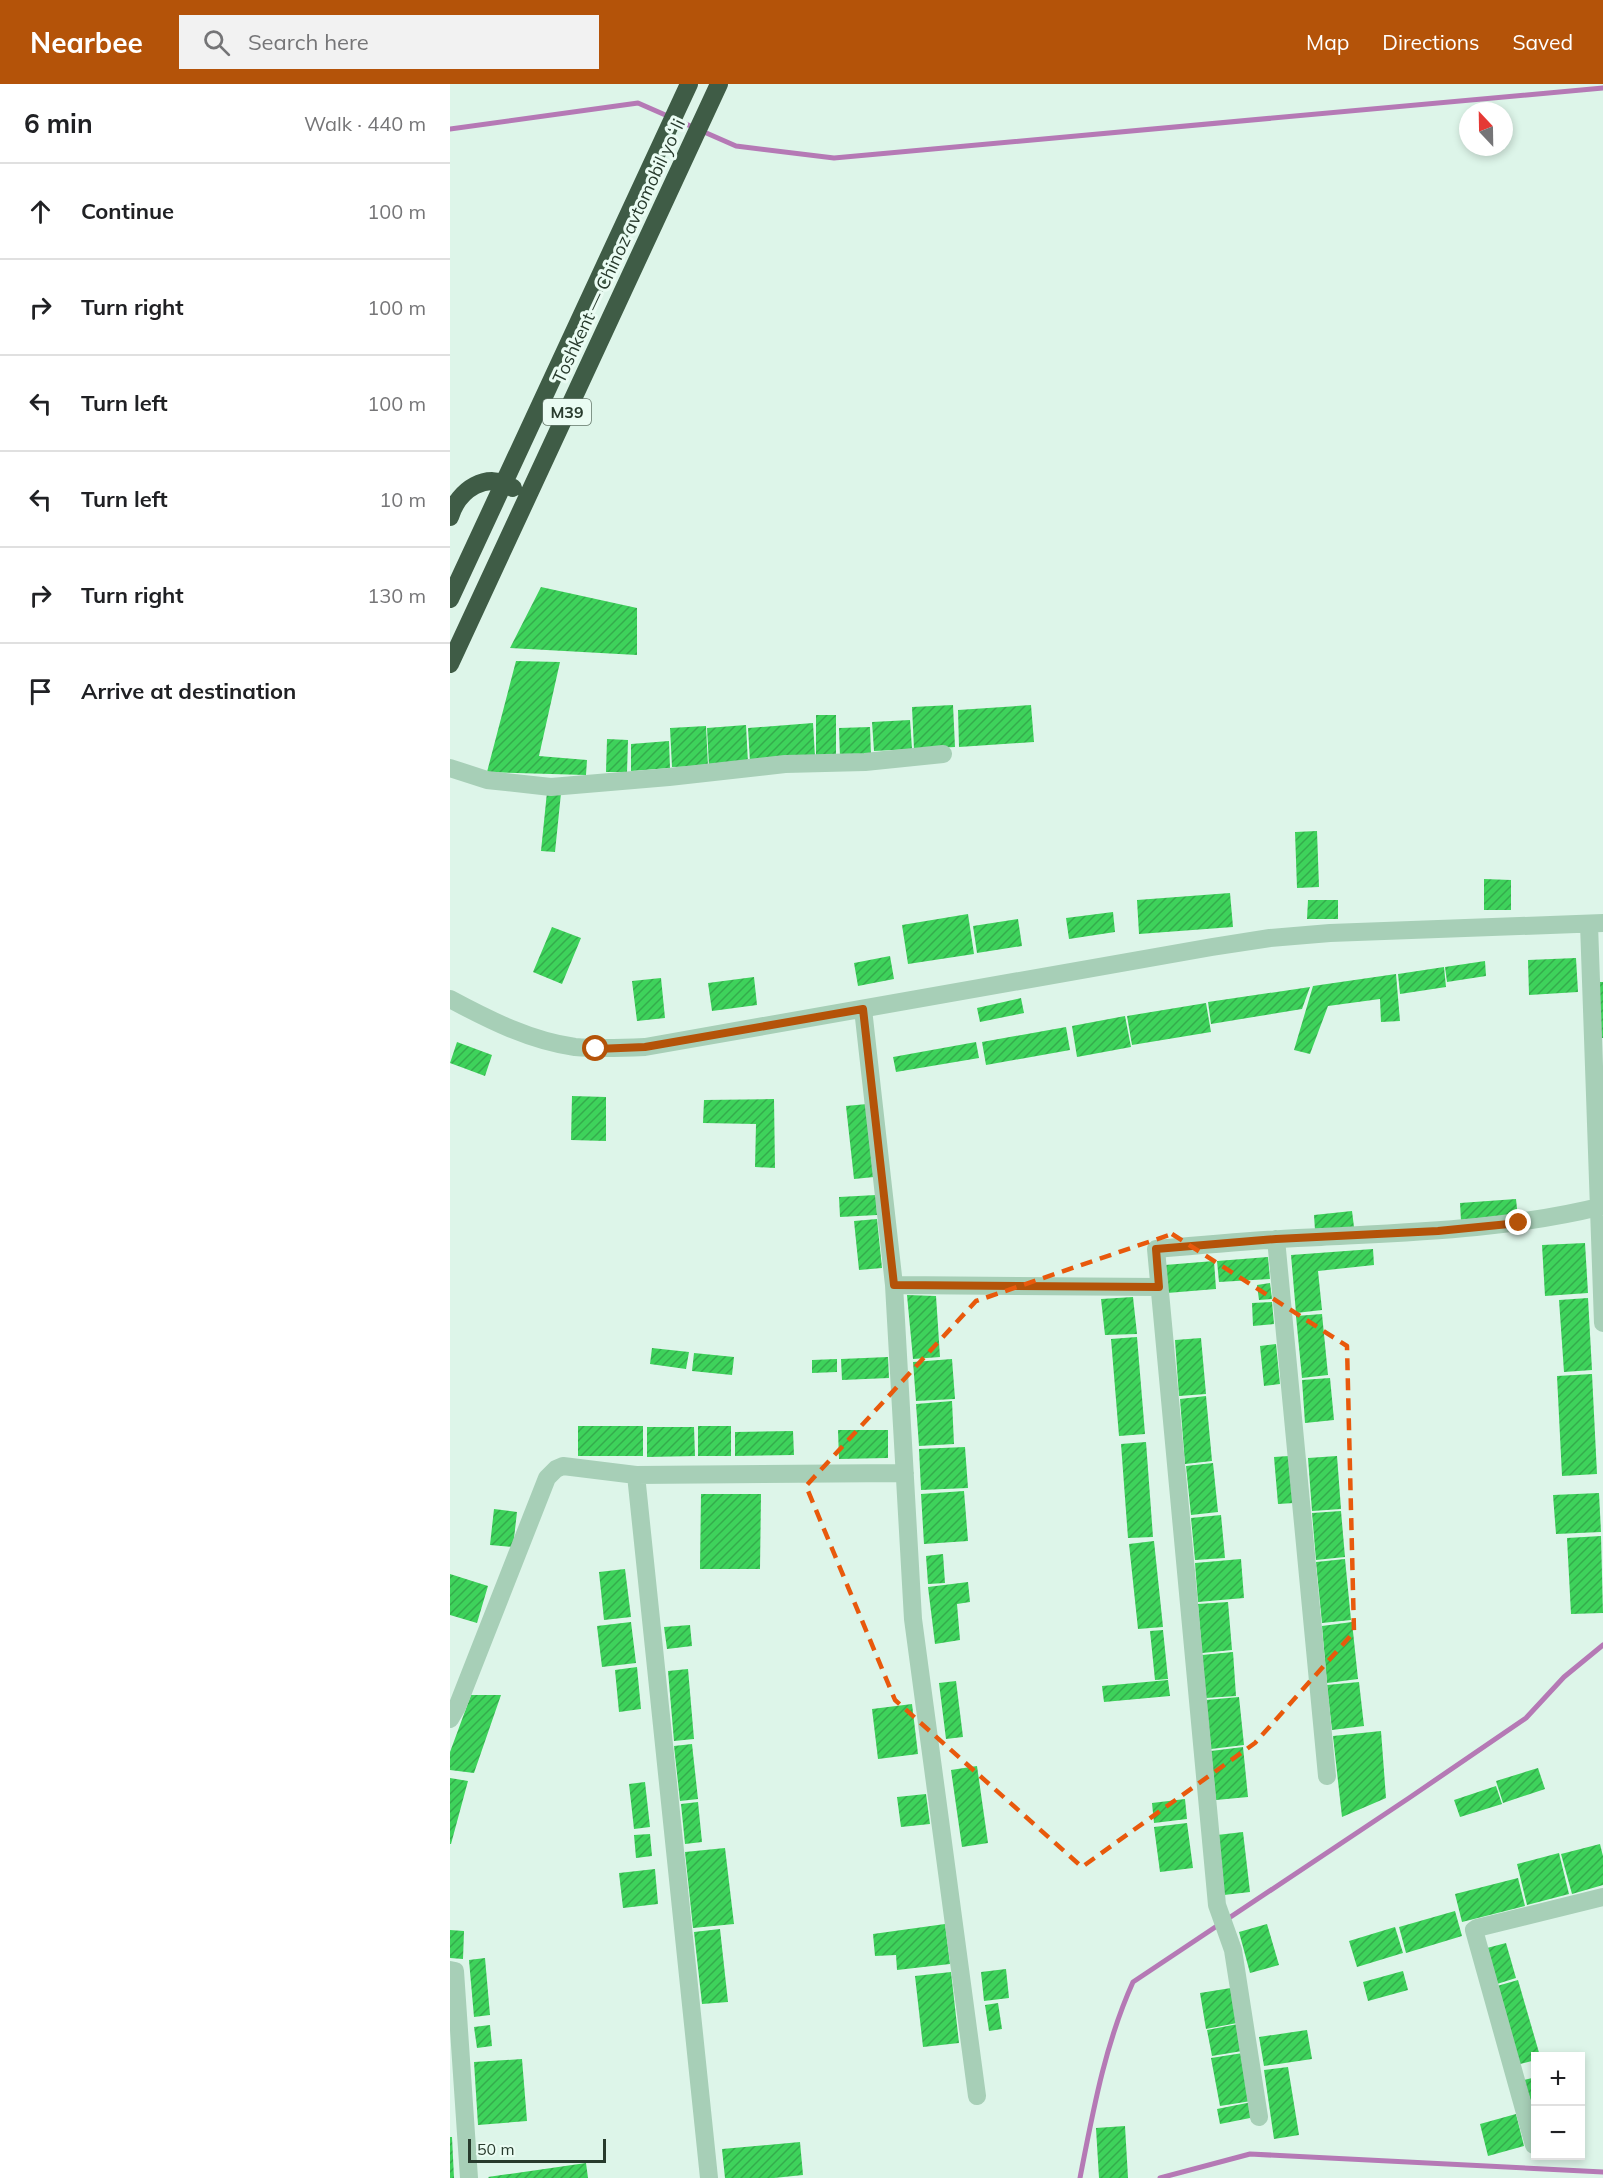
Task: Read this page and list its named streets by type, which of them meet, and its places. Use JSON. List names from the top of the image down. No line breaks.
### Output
{"streets":{"highway":["Toshkent — Chinoz avtomobil yoʻli","M39"]},"scale_bar":"50 m","north":"top","page":{"header":"Nearbee","search":"Search here","nav":["Map","Directions","Saved"],"heading":["6 min","Walk · 440 m"],"list":[["Continue","100 m"],["Turn right","100 m"],["Turn left","100 m"],["Turn left","10 m"],["Turn right","130 m"],"Arrive at destination"],"map_buttons":["+","−"],"scale":"50 m"}}
